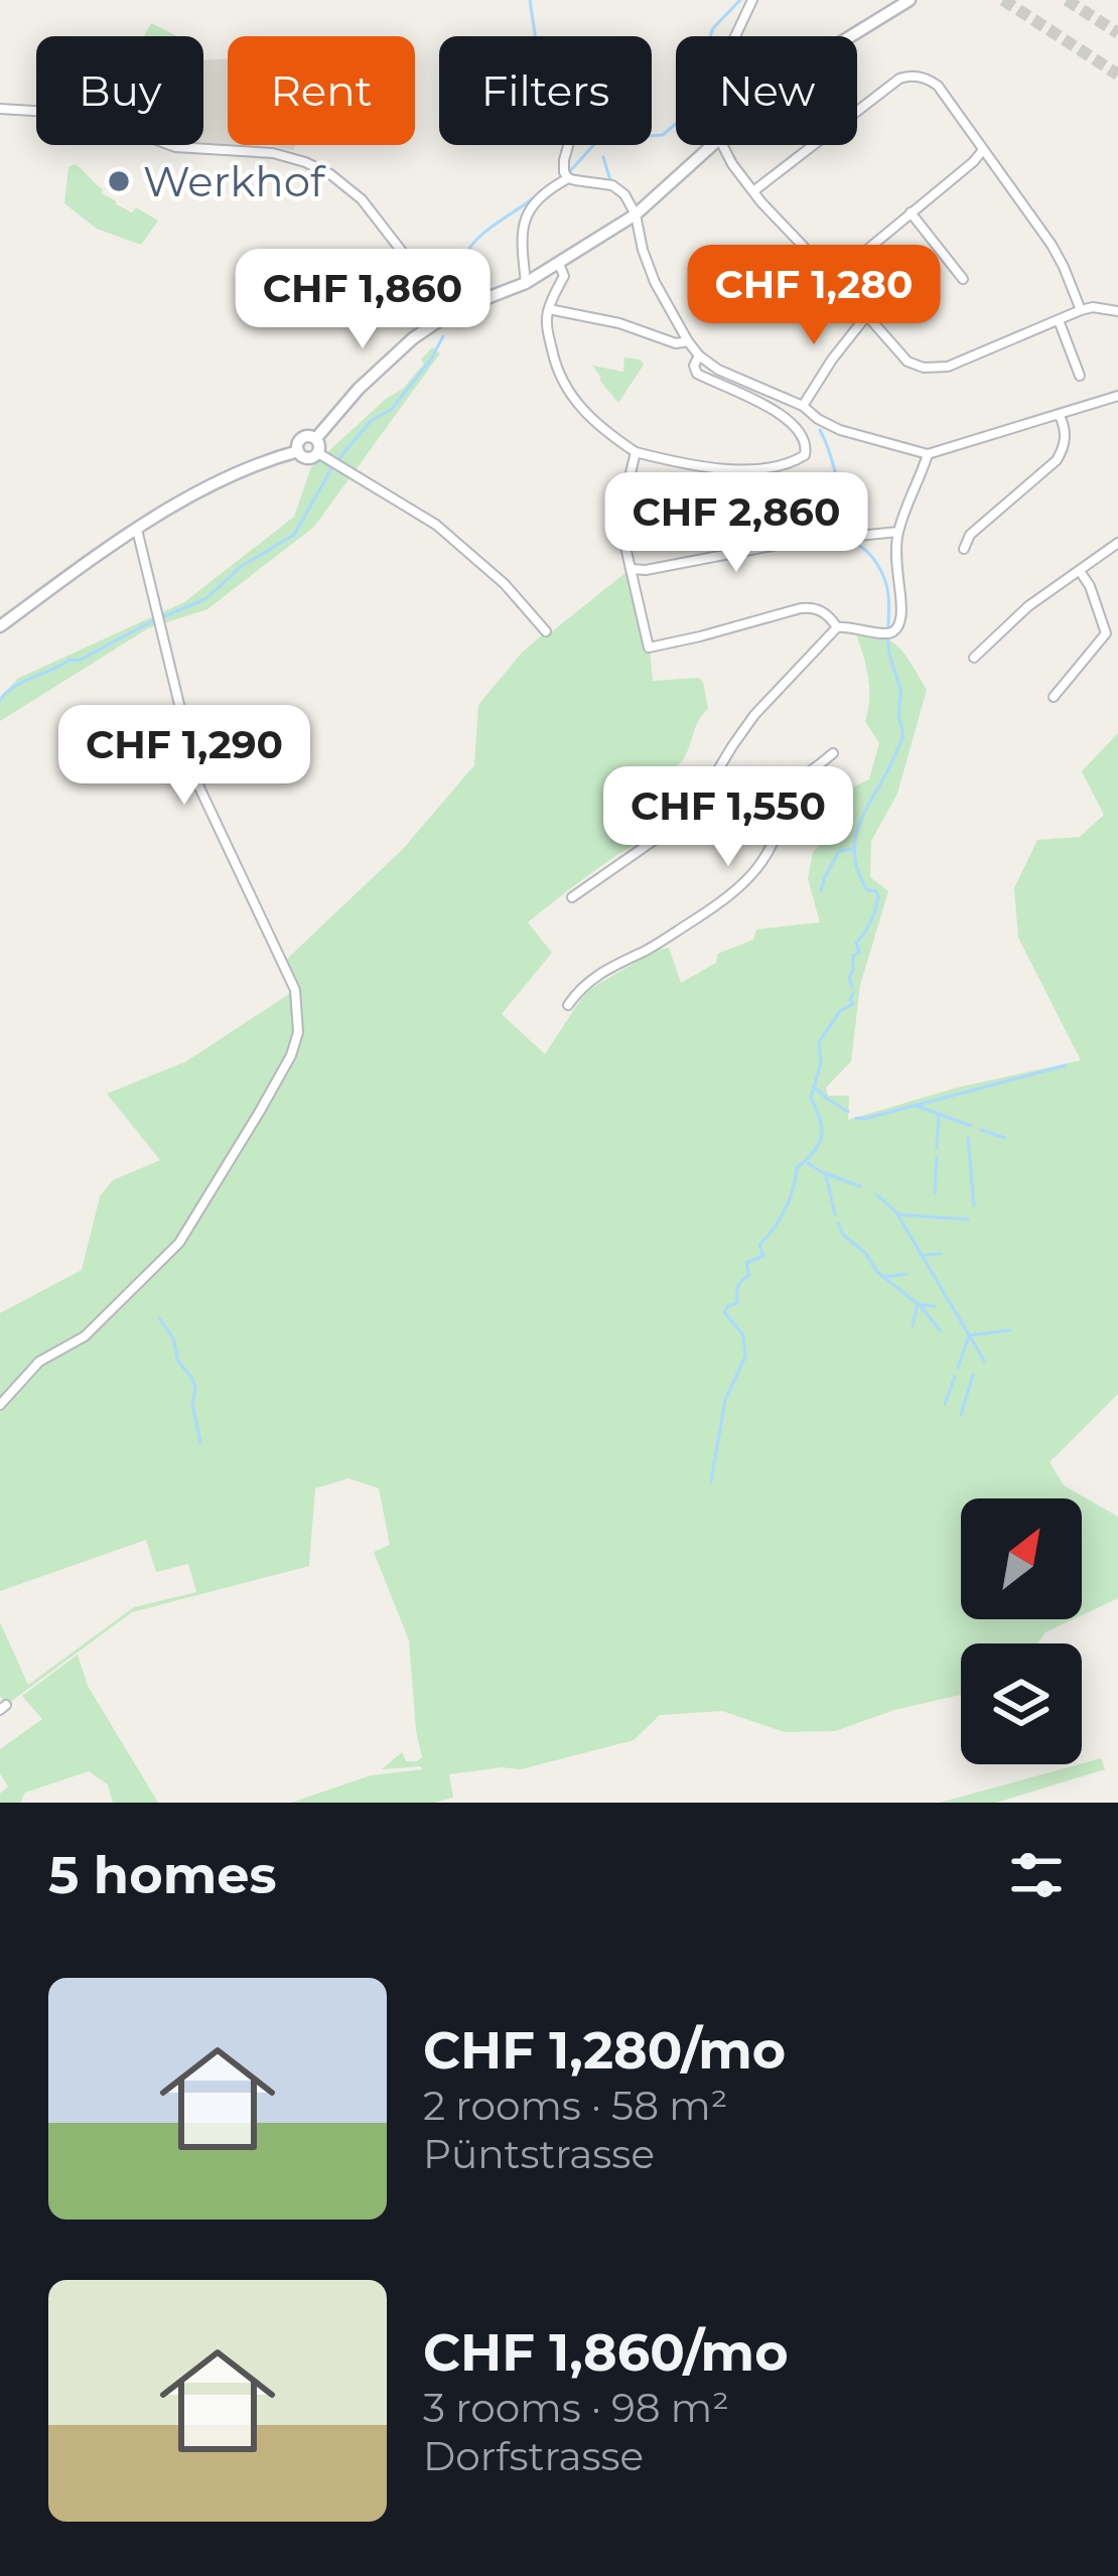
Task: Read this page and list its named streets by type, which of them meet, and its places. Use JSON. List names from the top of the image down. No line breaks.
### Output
{"places":["Werkhof"],"north":"top right","page":{"chip":["Buy","Rent","Filters","New"],"price":["CHF 1,280","CHF 1,860","CHF 2,860","CHF 1,290","CHF 1,550"],"heading":"5 homes","list":[{"name":"CHF 1,280/mo","note":"2 rooms · 58 m² · Püntstrasse"},{"name":"CHF 1,860/mo","note":"3 rooms · 98 m² · Dorfstrasse"}]}}
